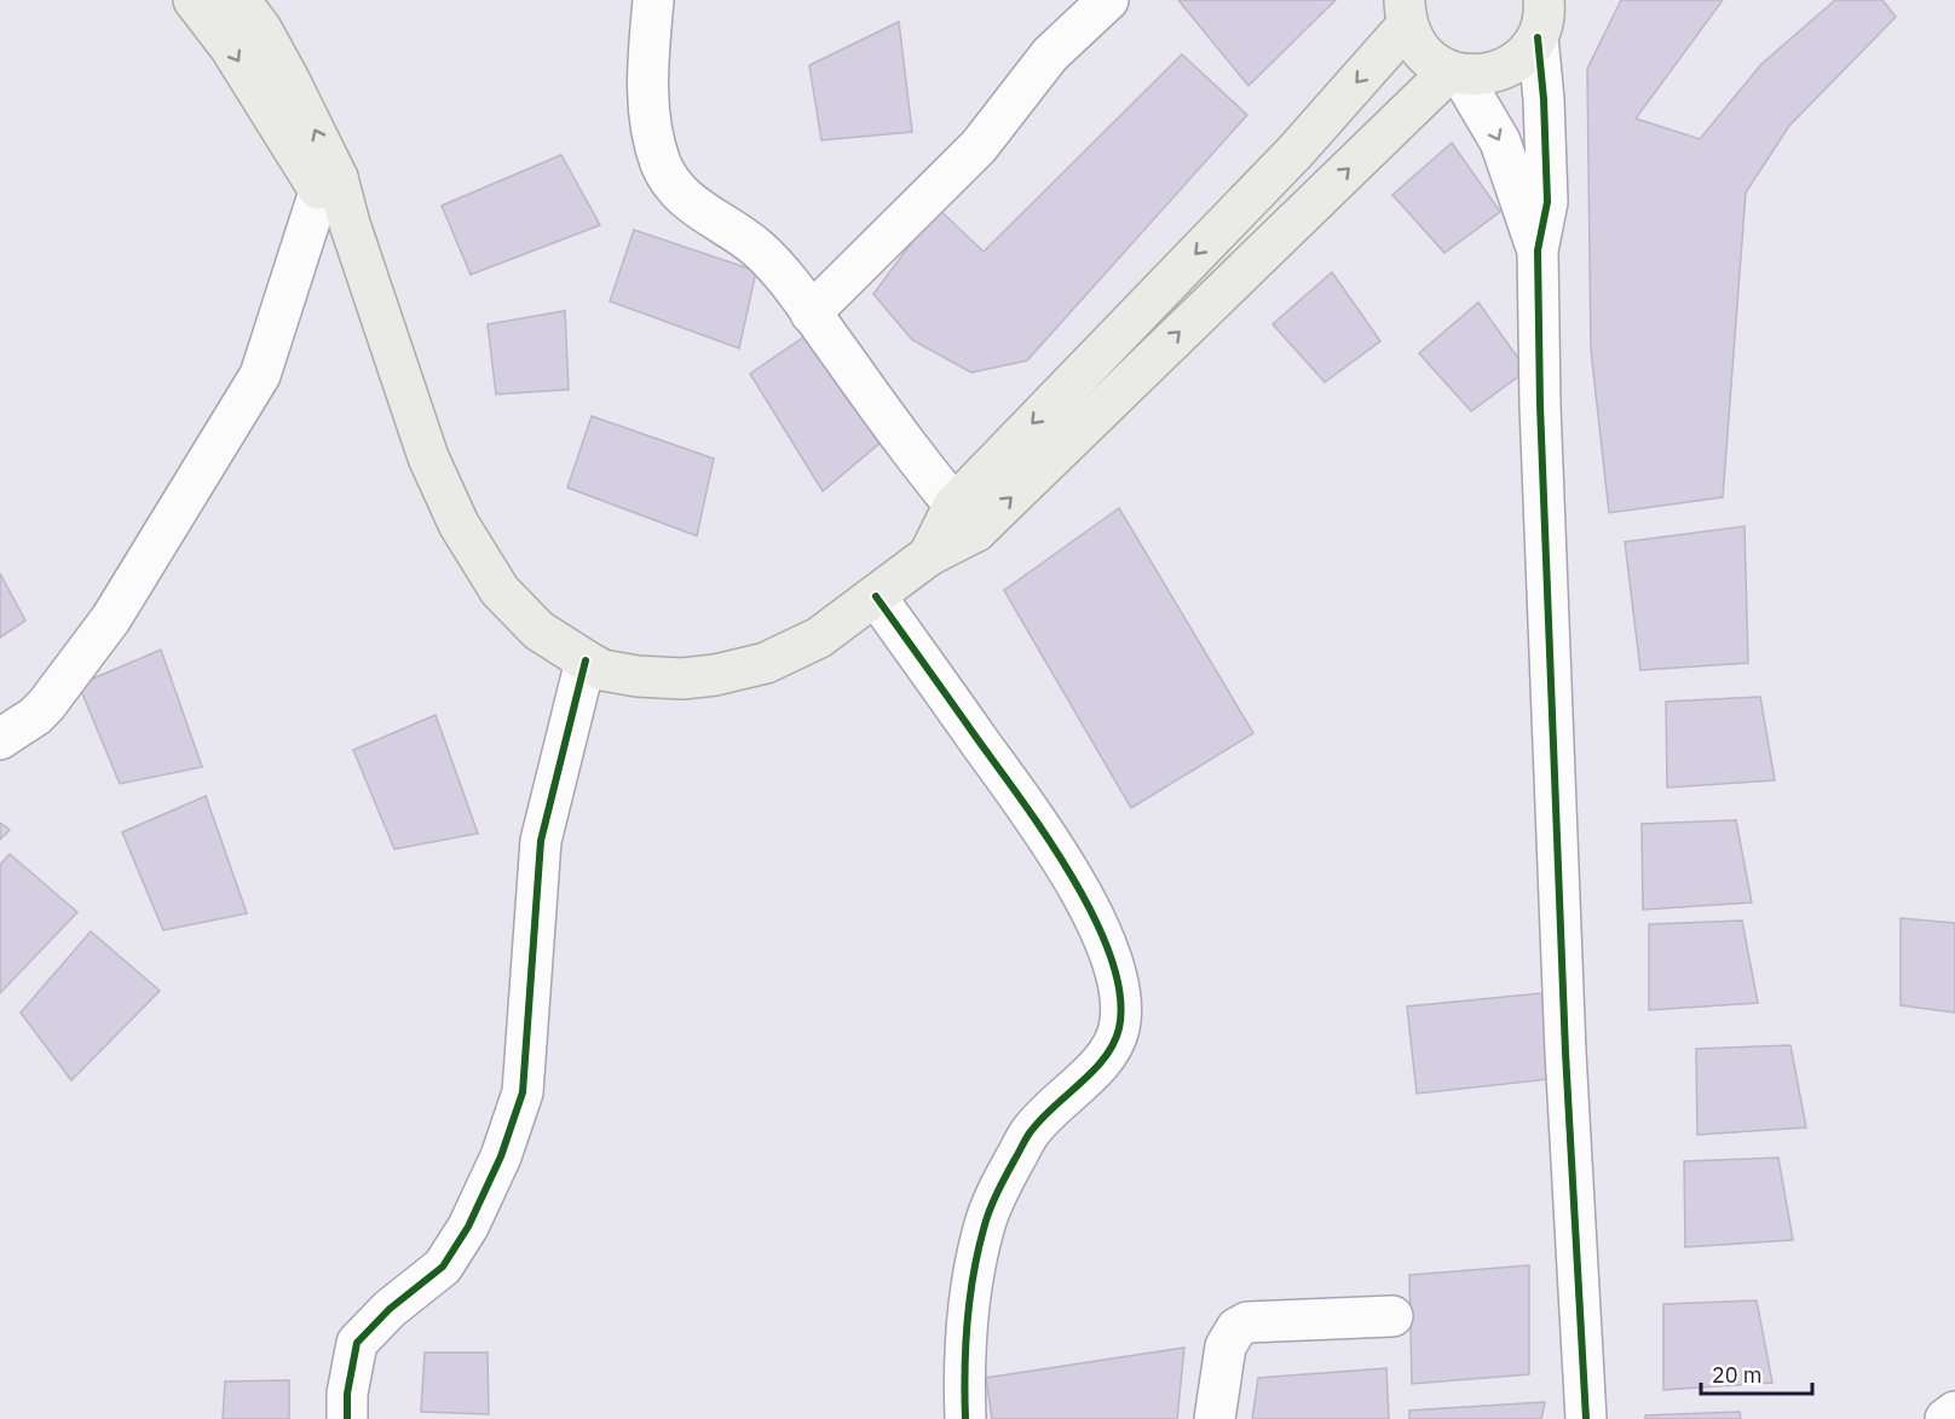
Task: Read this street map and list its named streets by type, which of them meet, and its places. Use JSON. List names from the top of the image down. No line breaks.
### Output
{"scale_bar":"20 m"}
